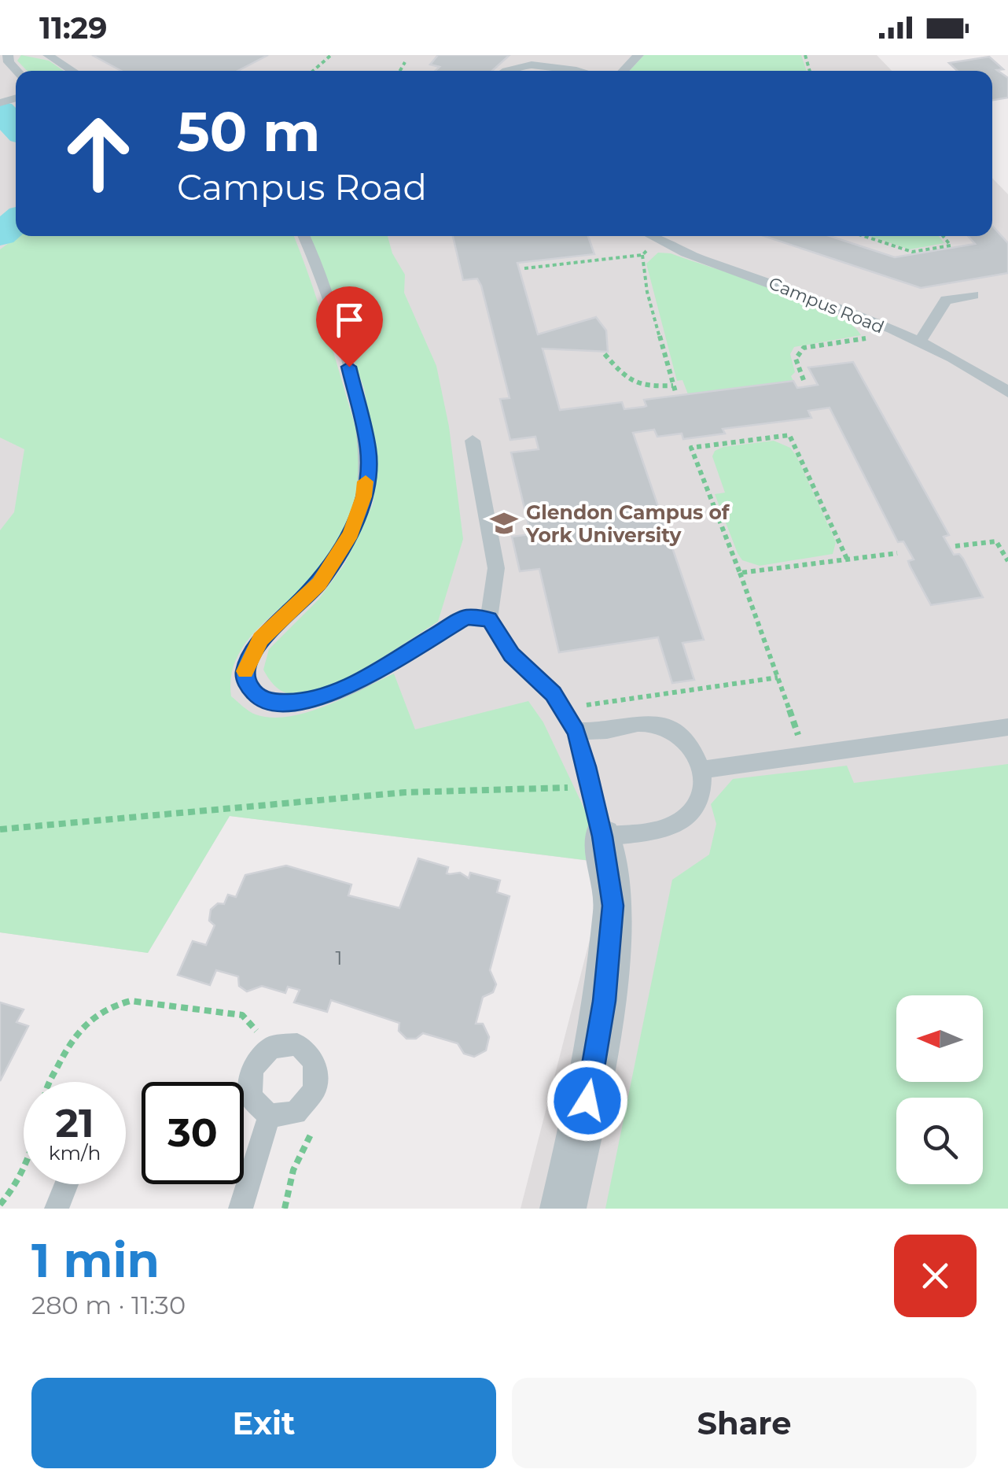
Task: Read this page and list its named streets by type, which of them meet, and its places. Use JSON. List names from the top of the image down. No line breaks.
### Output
{"streets":{"lane":["Campus Road"]},"places":{"school or university":["Glendon Campus of York University"]},"house_numbers":["1"],"north":"left","page":{"status":"11:29","turn":["50 m","Campus Road"],"speed":"21 km/h","limit":"30","heading":["1 min","280 m · 11:30"],"buttons":["Exit","Share"]}}
